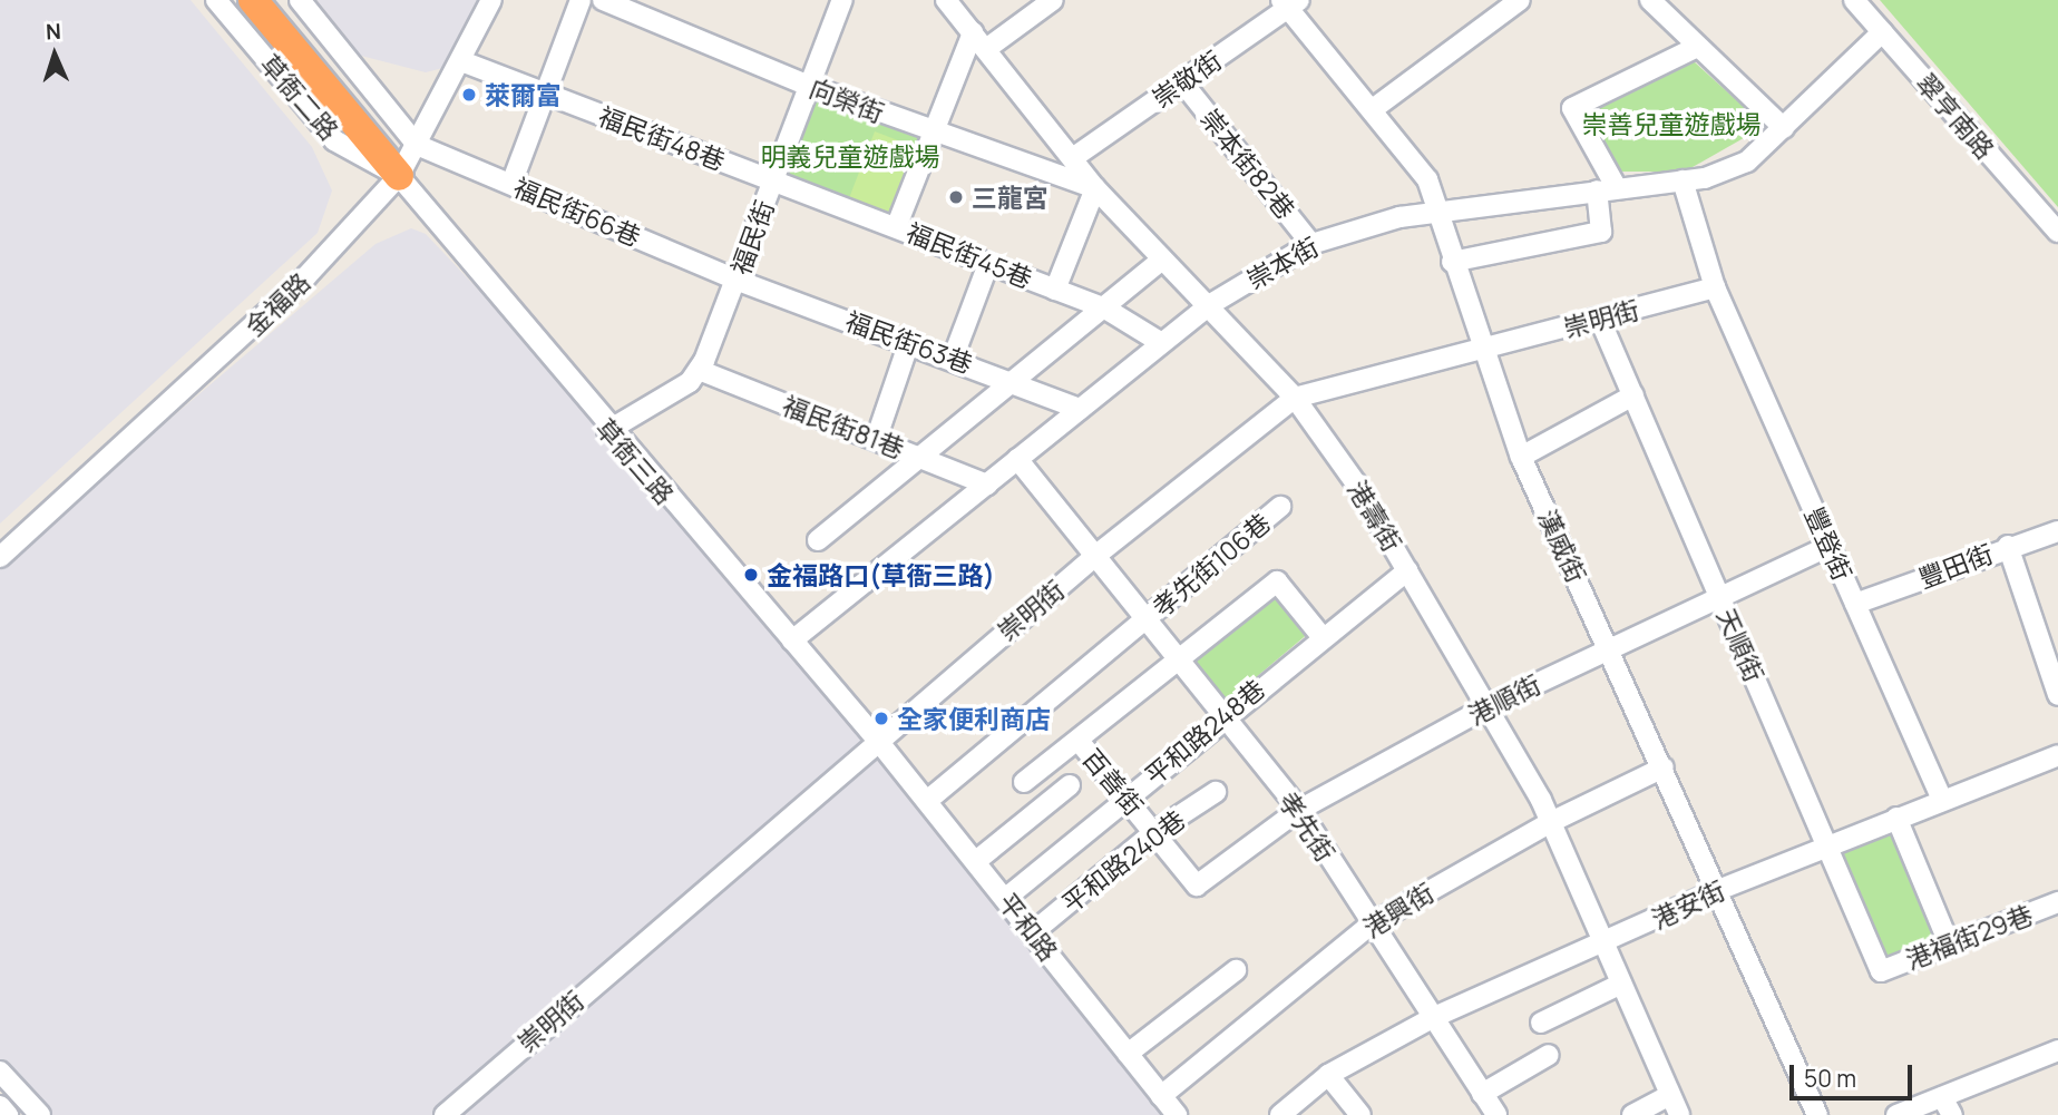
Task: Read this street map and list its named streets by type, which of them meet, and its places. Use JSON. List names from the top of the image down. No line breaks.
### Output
{"streets":{"street":["崇敬街","草衙二路","向榮街","翠亨南路","福民街48巷","崇本街82巷","福民街66巷","福民街","福民街45巷","崇本街","金福路","崇明街","福民街63巷","福民街81巷","草衙三路","港壽街","豐登街","漢威街","孝先街106巷","豐田街","天順街","港順街","平和路248巷","百善街","孝先街","平和路240巷","港安街","港興街","平和路","港福街29巷"]},"crossings":[["崇敬街","崇本街82巷"],["崇敬街","港壽街"],["崇敬街","漢威街"],["草衙二路","福民街66巷"],["草衙二路","金福路"],["草衙二路","草衙三路"],["向榮街","福民街"],["向榮街","港壽街"],["翠亨南路","崇本街"],["福民街48巷","福民街"],["福民街48巷","福民街45巷"],["福民街48巷","金福路"],["崇本街82巷","崇本街"],["福民街66巷","福民街"],["福民街66巷","金福路"],["福民街66巷","福民街63巷"],["福民街66巷","草衙三路"],["福民街","福民街45巷"],["福民街","福民街63巷"],["福民街","福民街81巷"],["福民街45巷","崇本街"],["崇本街","福民街63巷"],["崇本街","福民街81巷"],["崇本街","草衙三路"],["崇本街","港壽街"],["崇本街","豐登街"],["崇本街","漢威街"],["崇本街","孝先街"],["金福路","草衙三路"],["崇明街","草衙三路"],["崇明街","港壽街"],["崇明街","豐登街"],["崇明街","漢威街"],["崇明街","天順街"],["崇明街","孝先街"],["崇明街","平和路"],["草衙三路","平和路"],["港壽街","港順街"],["港壽街","平和路248巷"],["港壽街","港安街"],["港壽街","港興街"],["豐登街","豐田街"],["豐登街","港順街"],["豐登街","港安街"],["漢威街","港順街"],["漢威街","港安街"],["漢威街","港興街"],["孝先街106巷","孝先街"],["孝先街106巷","平和路"],["天順街","港順街"],["天順街","港安街"],["天順街","港福街29巷"],["港順街","百善街"],["港順街","孝先街"],["平和路248巷","百善街"],["平和路248巷","孝先街"],["平和路248巷","平和路"],["百善街","孝先街"],["百善街","平和路240巷"],["孝先街","港安街"],["孝先街","港興街"],["平和路240巷","平和路"],["港興街","平和路"]],"parks":["崇善兒童遊戲場","明義兒童遊戲場"],"places":["萊爾富","三龍宮","金福路口(草衙三路)","全家便利商店"],"scale_bar":"50 m","north":"top"}
